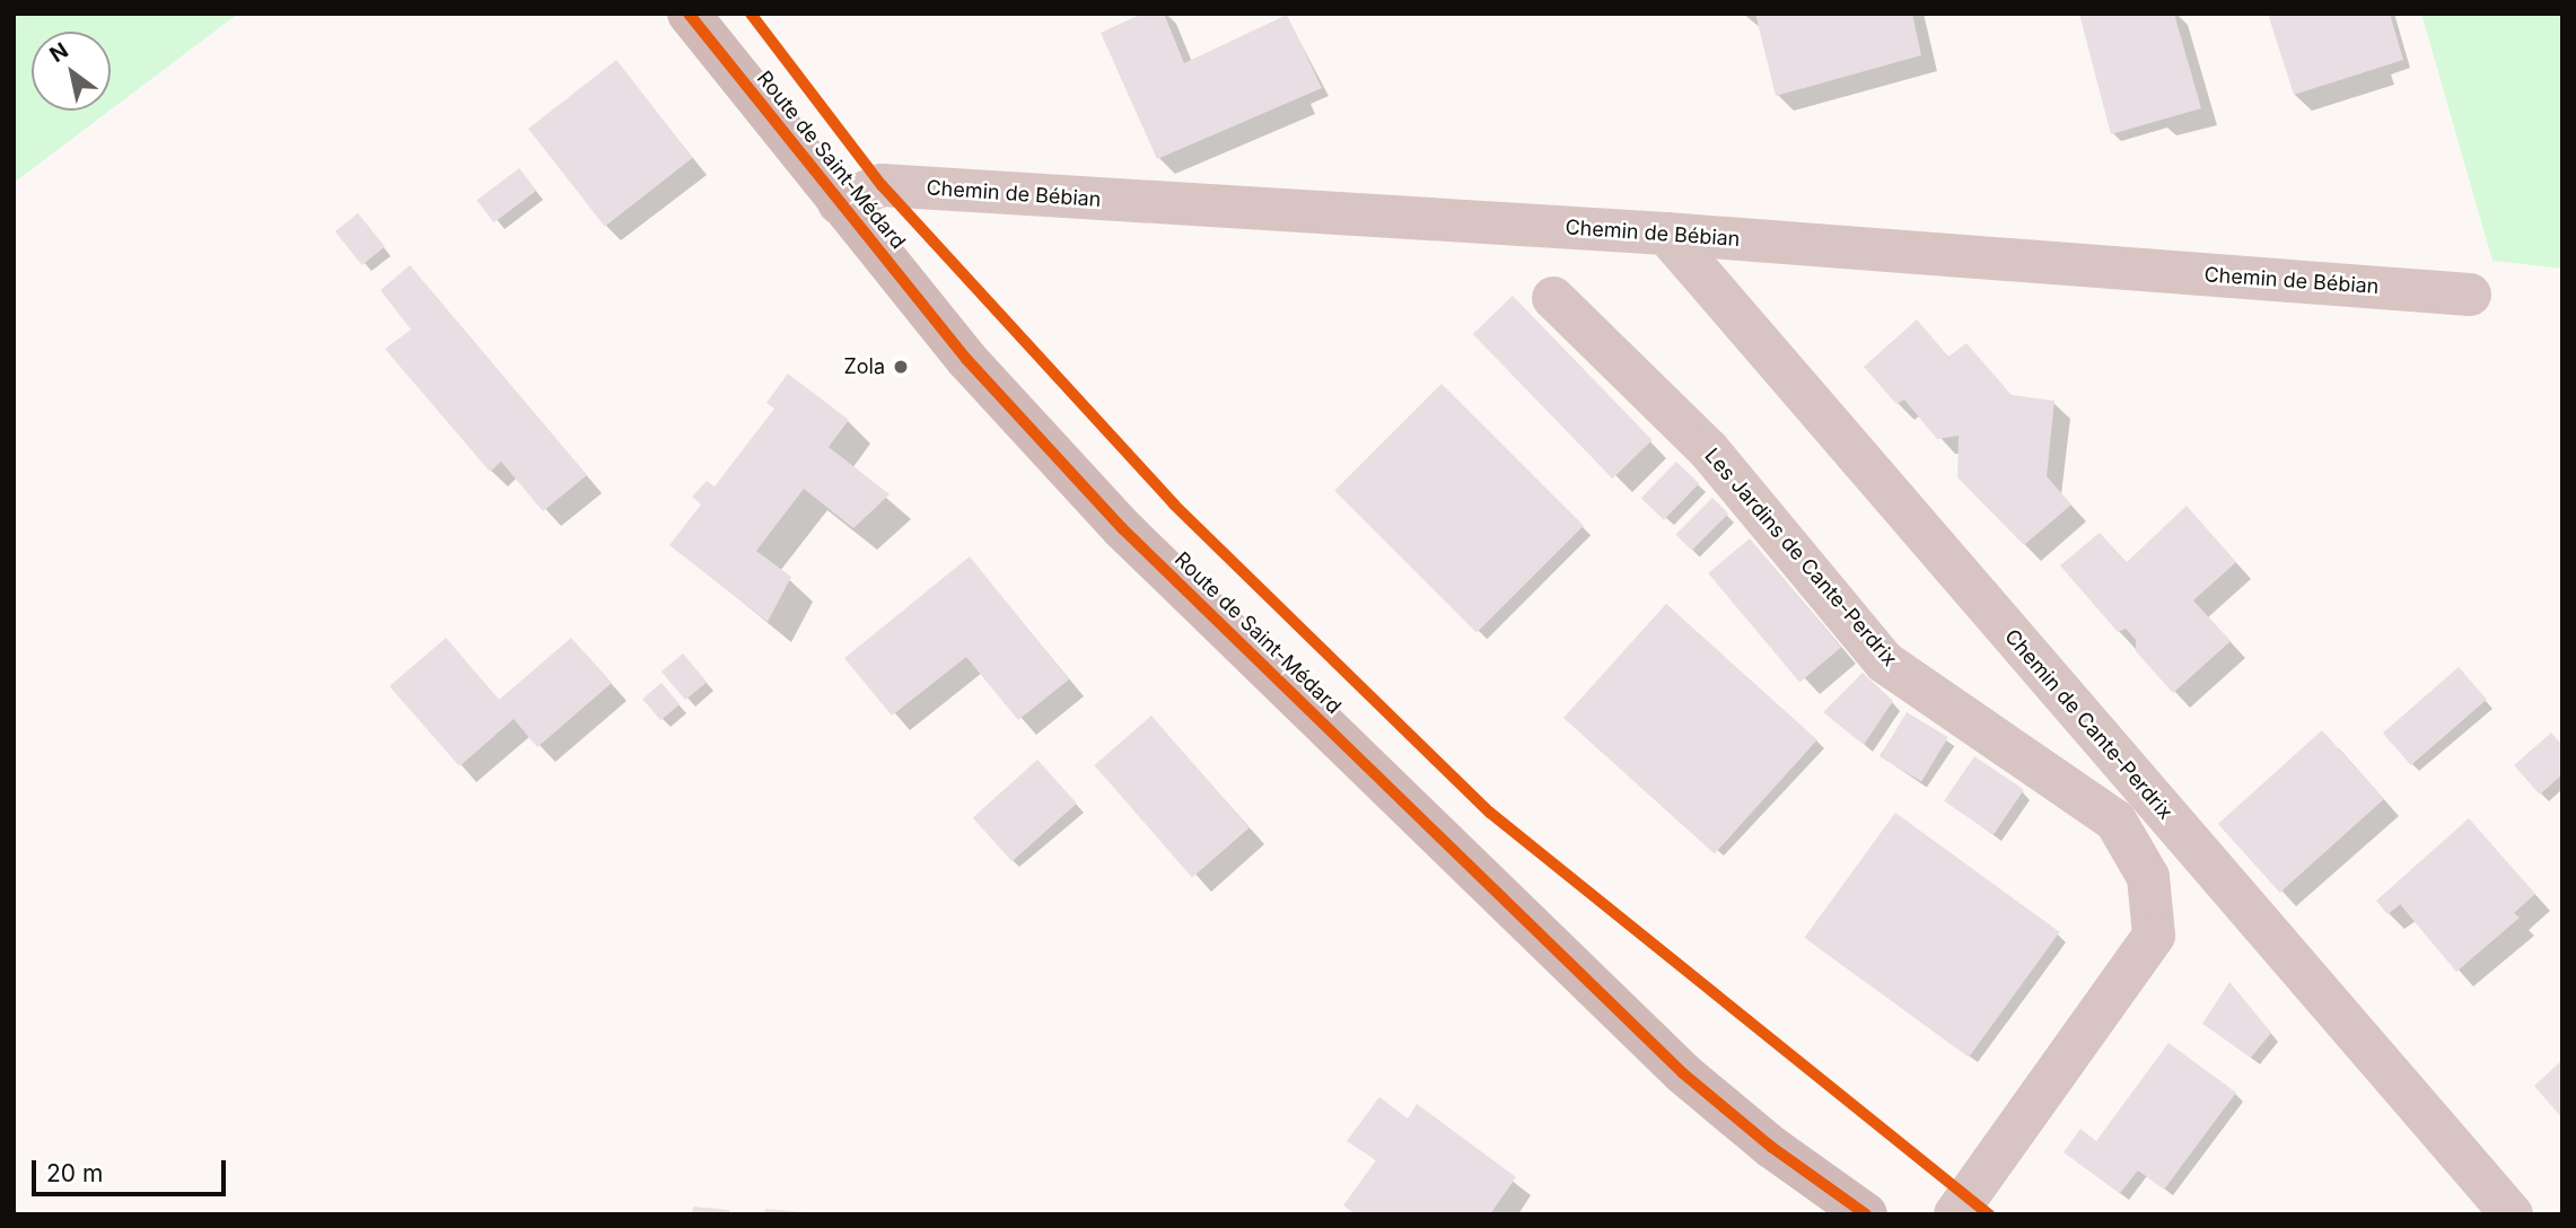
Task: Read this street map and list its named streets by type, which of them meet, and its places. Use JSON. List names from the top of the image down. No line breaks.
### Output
{"streets":{"street":["Route de Saint-Médard","Chemin de Bébian","Les Jardins de Cante-Perdrix","Chemin de Cante-Perdrix"]},"crossings":[["Route de Saint-Médard","Chemin de Bébian"],["Chemin de Bébian","Chemin de Cante-Perdrix"]],"places":["Zola"],"scale_bar":"20 m","north":"top left"}
